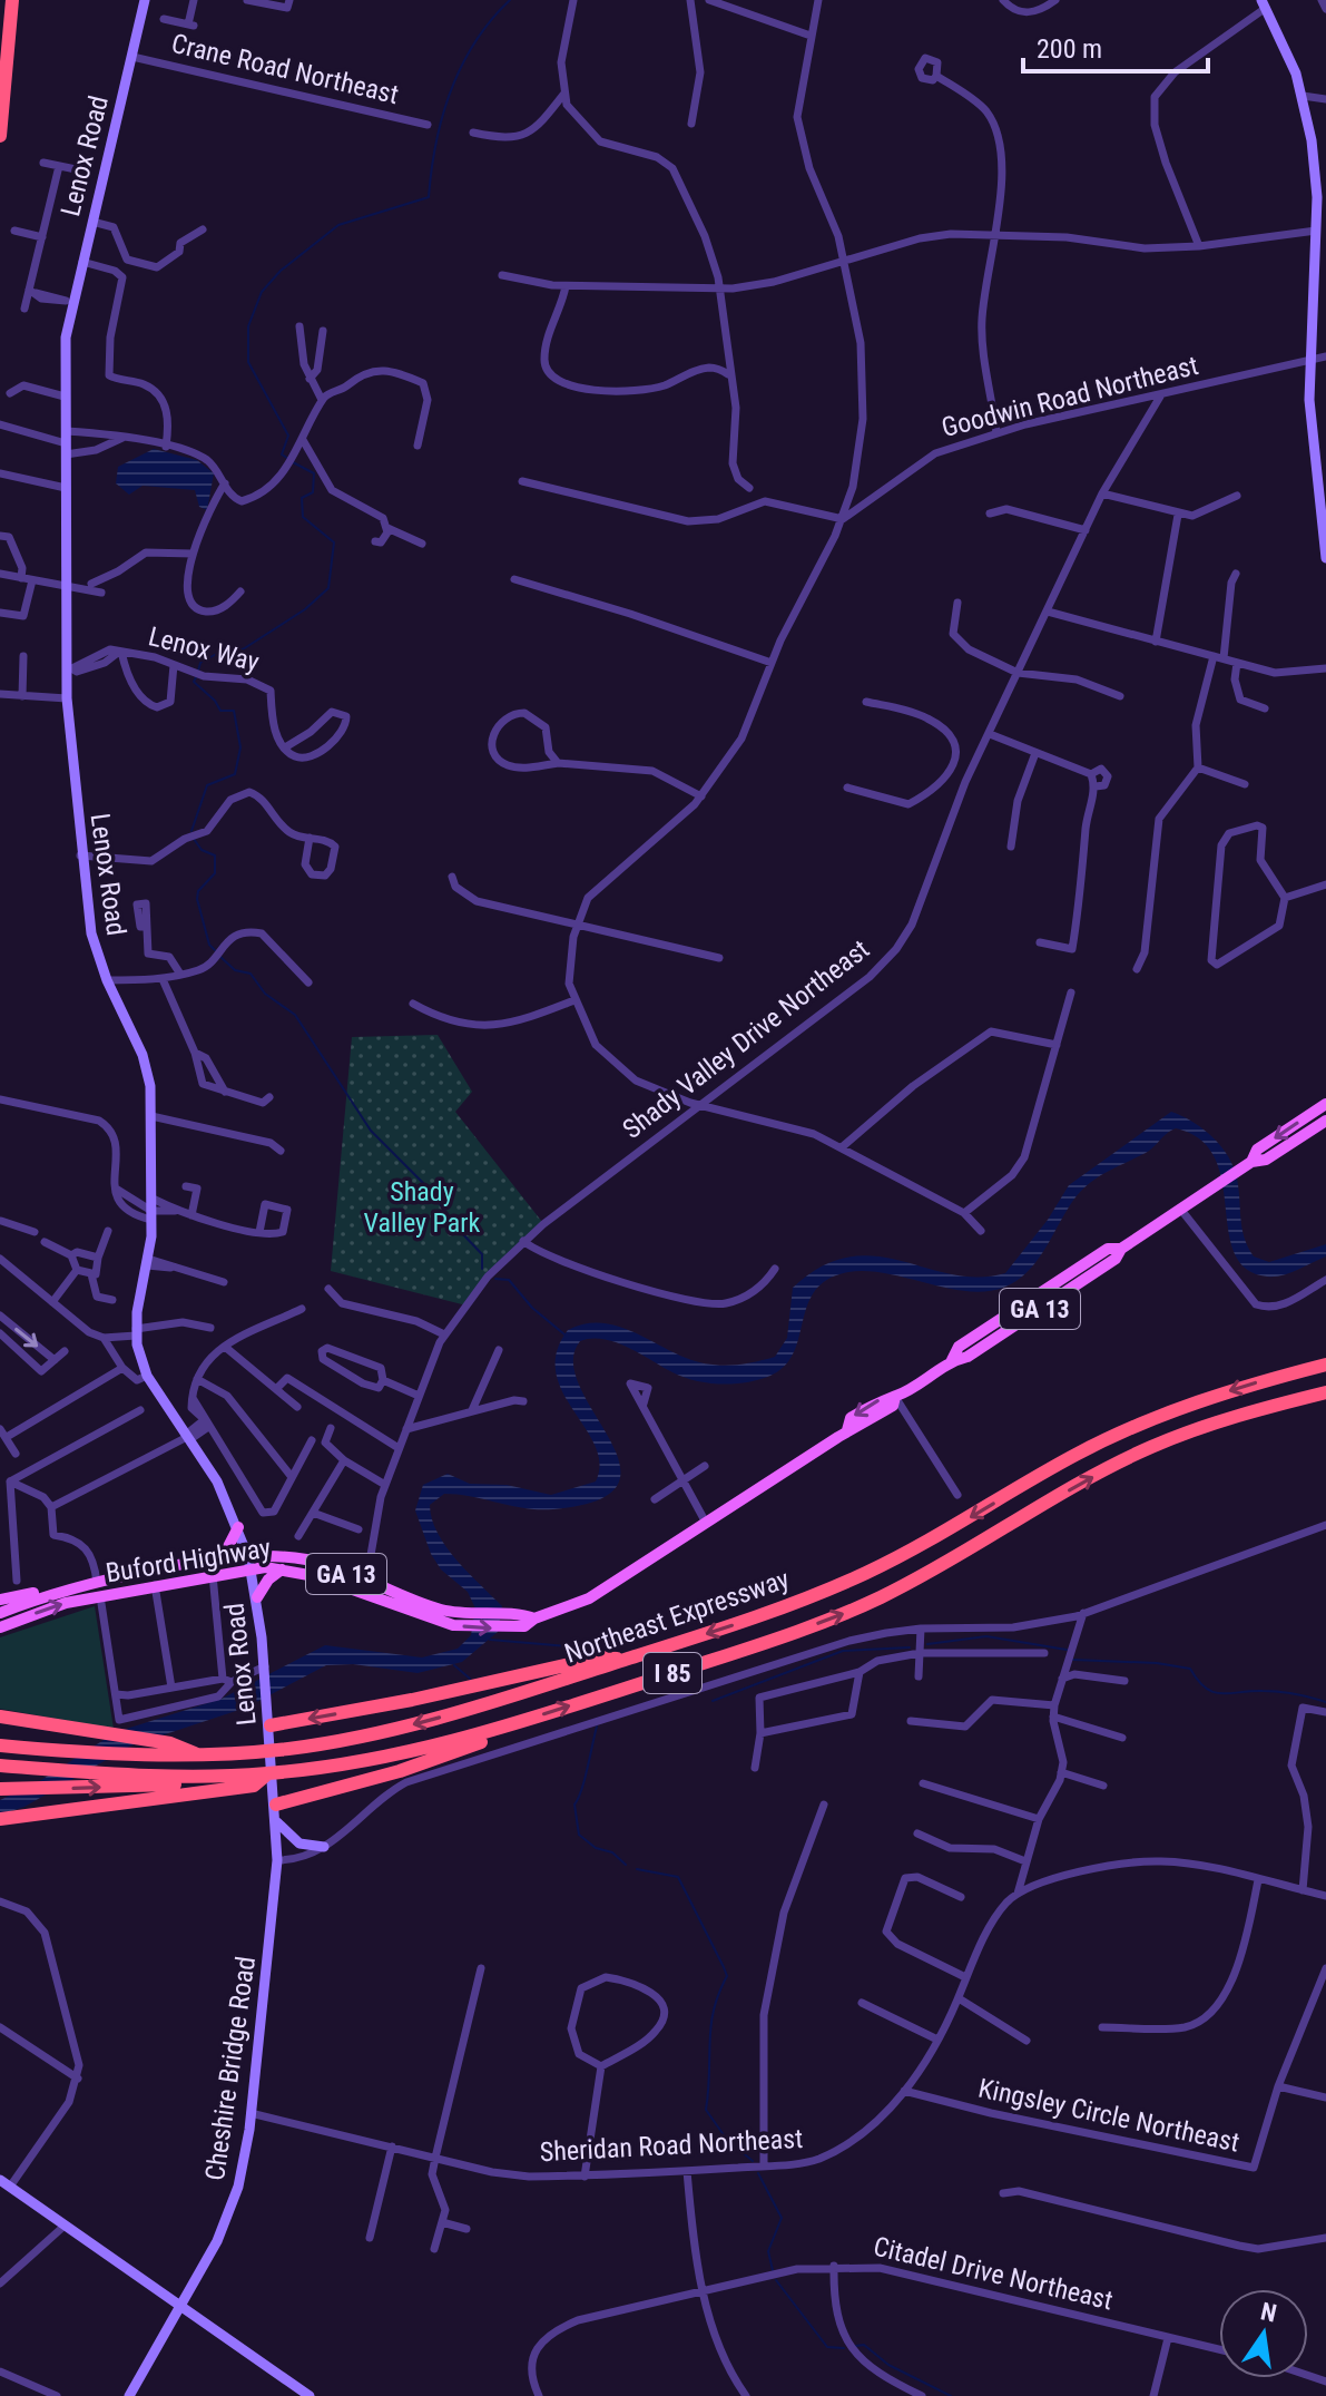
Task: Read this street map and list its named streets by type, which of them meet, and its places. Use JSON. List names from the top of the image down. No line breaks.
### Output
{"streets":{"highway":["Northeast Expressway","I 85"],"main road":["Lenox Road","GA 13","Buford Highway","Cheshire Bridge Road"],"street":["Crane Road Northeast","Goodwin Road Northeast","Lenox Way","Shady Valley Drive Northeast","Kingsley Circle Northeast","Sheridan Road Northeast","Citadel Drive Northeast"]},"crossings":[["Crane Road Northeast","Lenox Road"],["Lenox Road","Lenox Way"],["Lenox Road","Buford Highway"],["Lenox Road","Northeast Expressway"],["Lenox Road","Cheshire Bridge Road"],["Goodwin Road Northeast","Shady Valley Drive Northeast"],["Shady Valley Drive Northeast","Buford Highway"],["Northeast Expressway","Cheshire Bridge Road"],["Cheshire Bridge Road","Sheridan Road Northeast"],["Kingsley Circle Northeast","Sheridan Road Northeast"]],"parks":["Shady Valley Park"],"scale_bar":"200 m","north":"top"}
